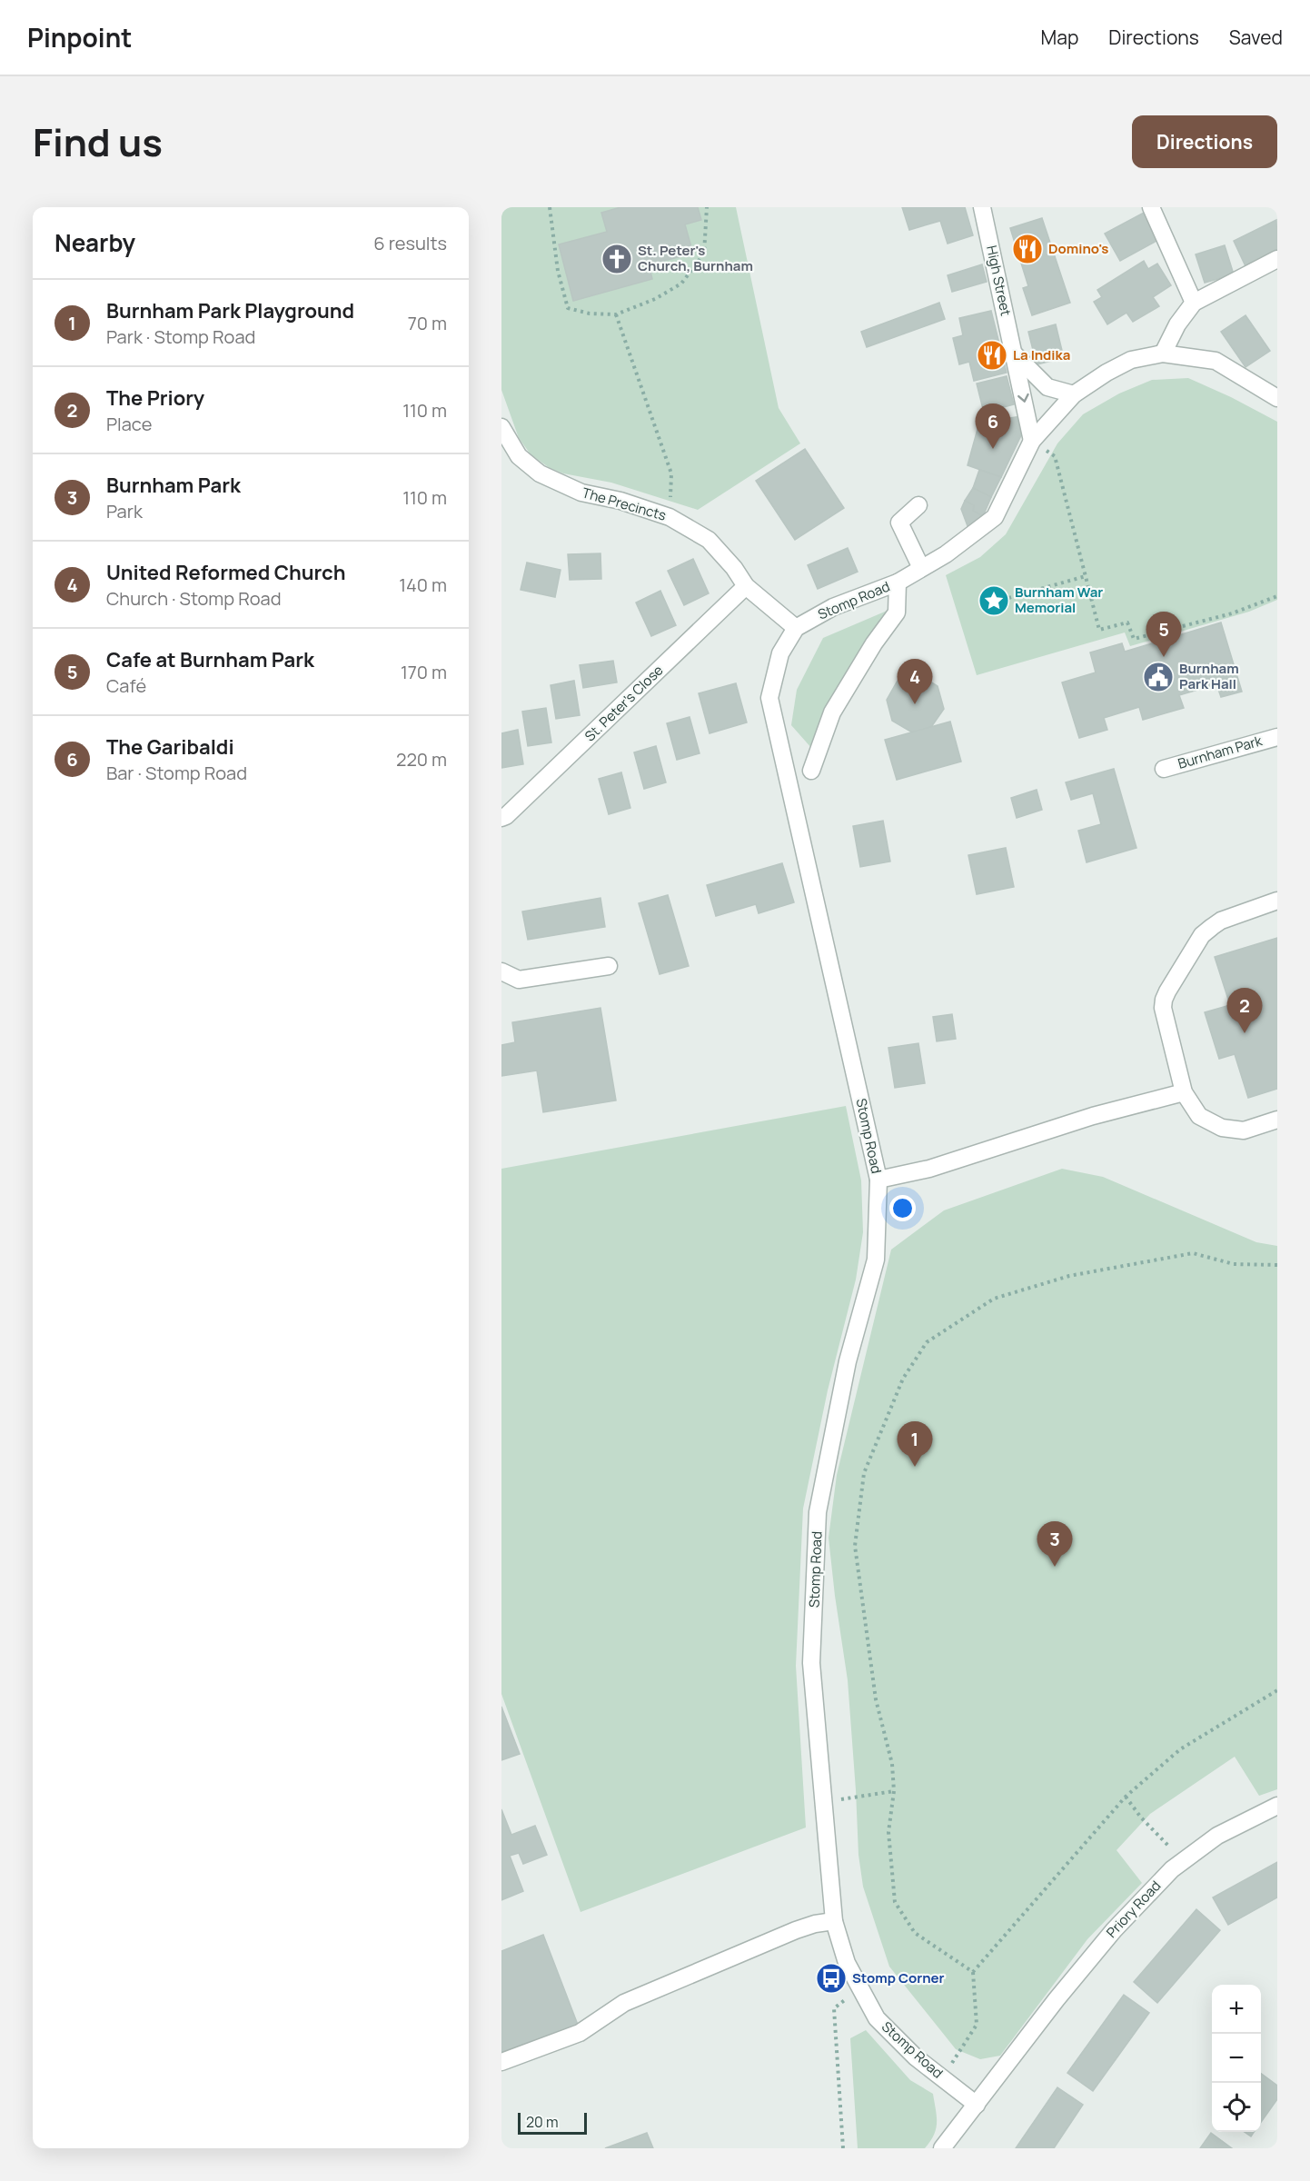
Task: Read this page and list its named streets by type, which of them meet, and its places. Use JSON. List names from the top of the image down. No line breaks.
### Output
{"streets":{"street":["High Street","The Precincts","Stomp Road","St. Peter's Close","Burnham Park","Priory Road"]},"crossings":[["High Street","Stomp Road"],["The Precincts","Stomp Road"],["The Precincts","St. Peter's Close"],["Stomp Road","Priory Road"]],"one_way":["High Street"],"places":{"restaurant":["Domino's","La Indika"],"church":["St. Peter's Church, Burnham"],"place":["Burnham War Memorial"],"public building":["Burnham Park Hall"],"bus stop":["Stomp Corner"]},"scale_bar":"20 m","page":{"header":"Pinpoint","nav":["Map","Directions","Saved"],"title":"Find us","buttons":"Directions","heading":["Nearby","6 results"],"list":[{"mark":"1","name":"Burnham Park Playground","note":"Park · Stomp Road","value":"70 m"},{"mark":"2","name":"The Priory","note":"Place","value":"110 m"},{"mark":"3","name":"Burnham Park","note":"Park","value":"110 m"},{"mark":"4","name":"United Reformed Church","note":"Church · Stomp Road","value":"140 m"},{"mark":"5","name":"Cafe at Burnham Park","note":"Café","value":"170 m"},{"mark":"6","name":"The Garibaldi","note":"Bar · Stomp Road","value":"220 m"}],"pins":["6","5","4","2","1","3"],"map_buttons":["+","−"],"scale":"20 m"}}
